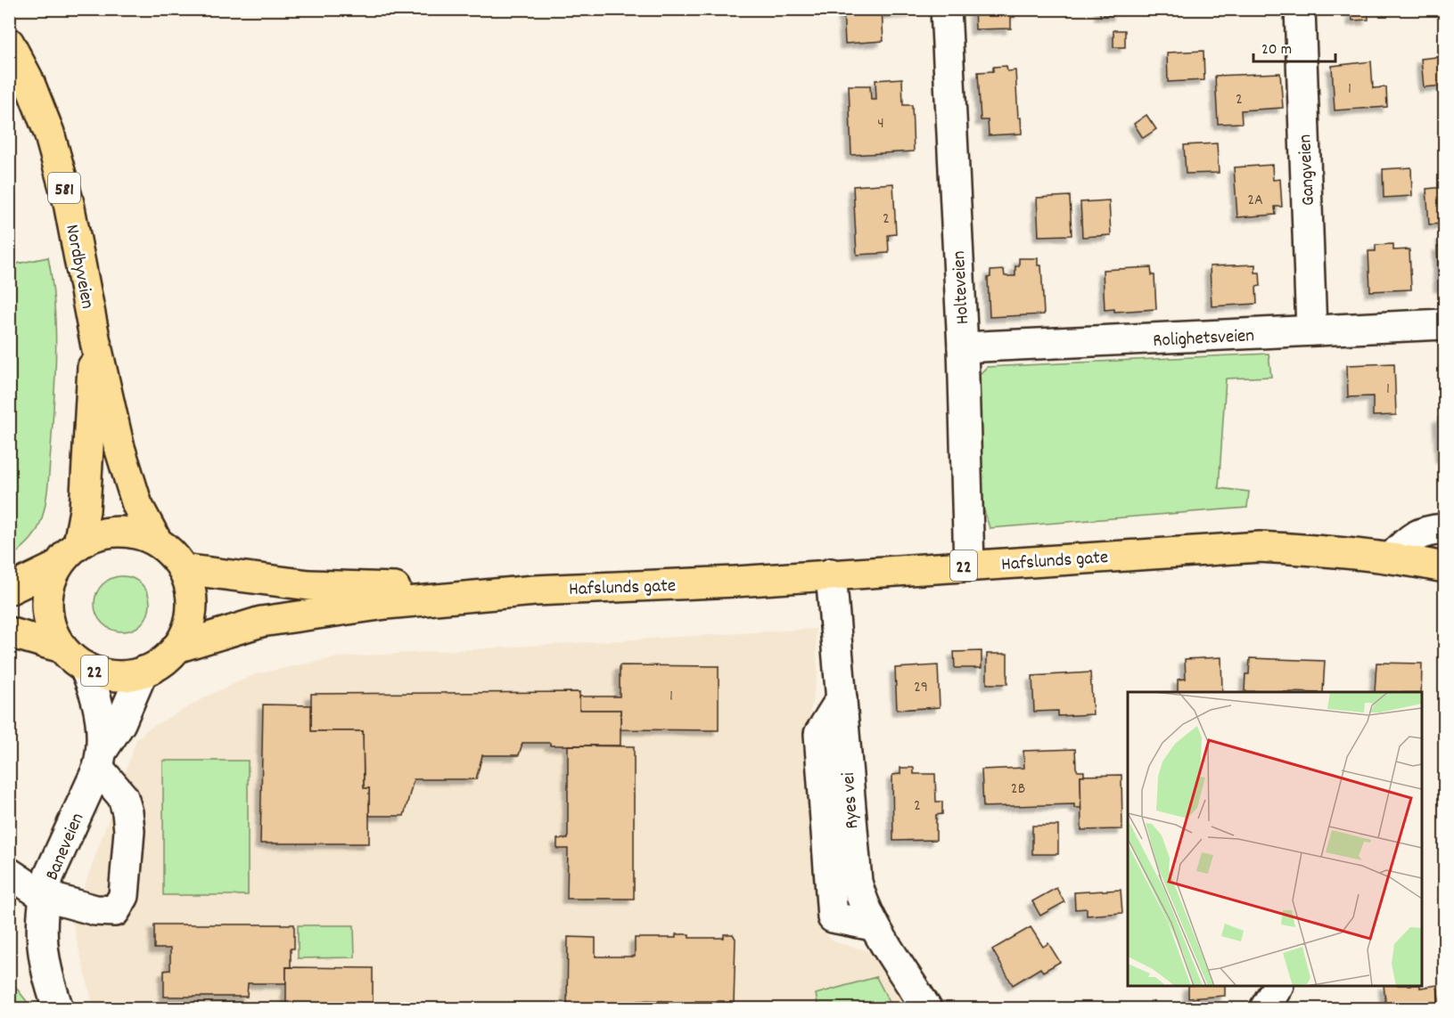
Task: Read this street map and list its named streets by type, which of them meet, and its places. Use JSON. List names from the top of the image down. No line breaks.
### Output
{"streets":{"main road":["581","Nordbyveien","Hafslunds gate","22"],"street":["Gangveien","Holteveien","Rolighetsveien","Ryes vei","Baneveien"]},"crossings":[["Gangveien","Rolighetsveien"],["Nordbyveien","Hafslunds gate"],["Nordbyveien","22"],["Nordbyveien","Baneveien"],["Holteveien","Rolighetsveien"],["Holteveien","Hafslunds gate"],["Hafslunds gate","22"],["Hafslunds gate","Ryes vei"],["Hafslunds gate","Baneveien"],["22","Baneveien"]],"house_numbers":["1","2","4","2A","2","1","29","1","2B","2"],"scale_bar":"20 m"}
